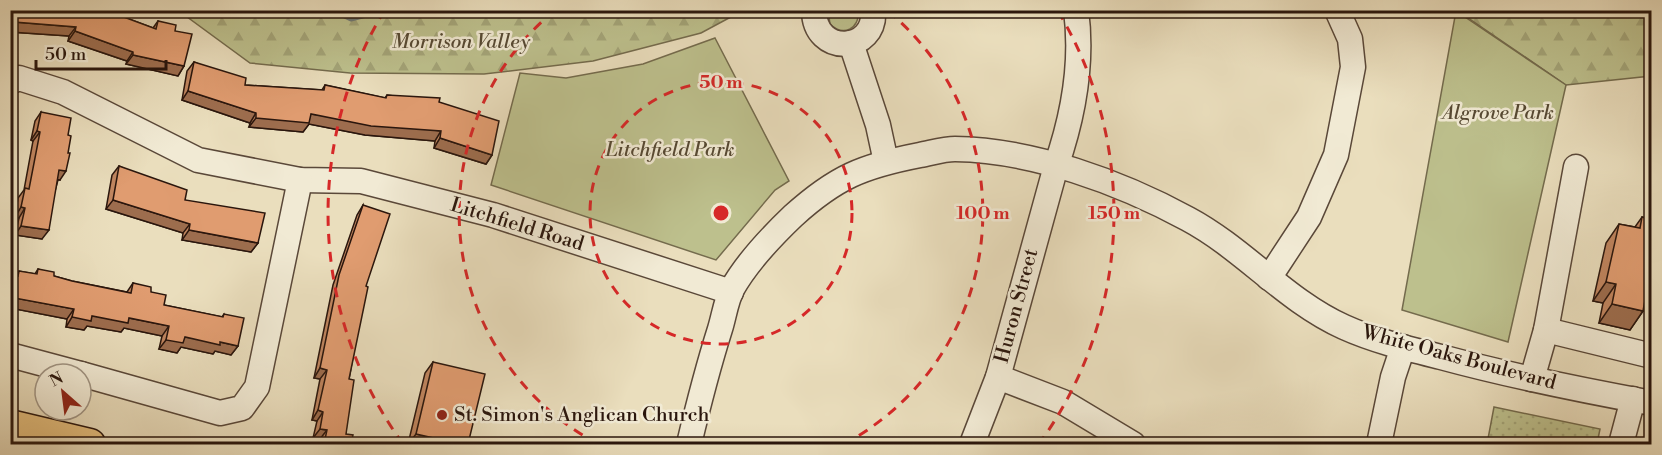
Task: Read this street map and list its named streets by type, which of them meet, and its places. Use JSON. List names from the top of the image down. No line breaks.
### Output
{"streets":{"street":["Litchfield Road","Huron Street","White Oaks Boulevard"]},"crossings":[["Litchfield Road","White Oaks Boulevard"],["Huron Street","White Oaks Boulevard"]],"parks":["Morrison Valley","Algrove Park","Litchfield Park"],"places":["St. Simon's Anglican Church"],"scale_bar":"50 m","north":"top left","rings":["50 m","100 m","150 m"]}
